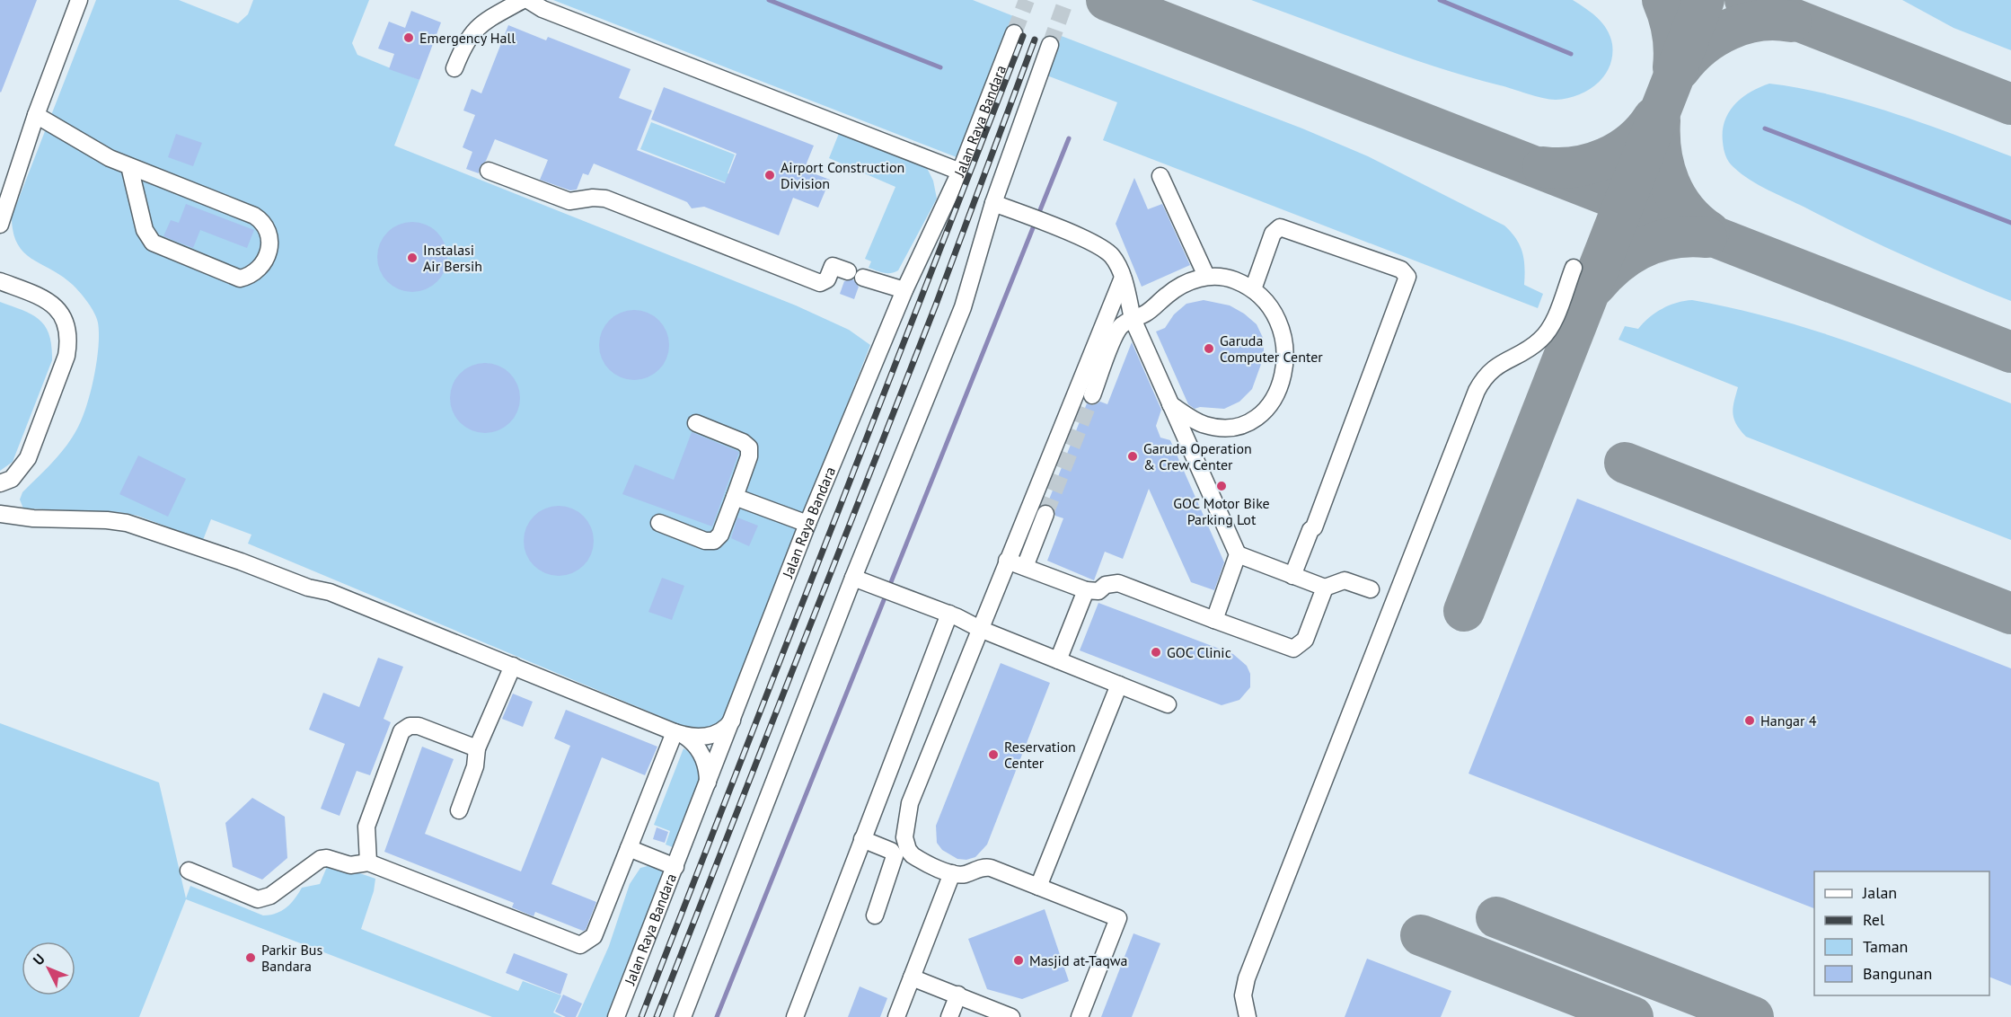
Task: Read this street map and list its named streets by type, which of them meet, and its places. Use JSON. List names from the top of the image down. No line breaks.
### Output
{"streets":{"street":["Jalan Raya Bandara"]},"places":["Emergency Hall","Airport Construction Division","Instalasi Air Bersih","Garuda Computer Center","Garuda Operation & Crew Center","GOC Motor Bike Parking Lot","GOC Clinic","Hangar 4","Reservation Center","Parkir Bus Bandara","Masjid at-Taqwa"],"legend":["Jalan","Rel","Taman","Bangunan"],"north":"top left"}
